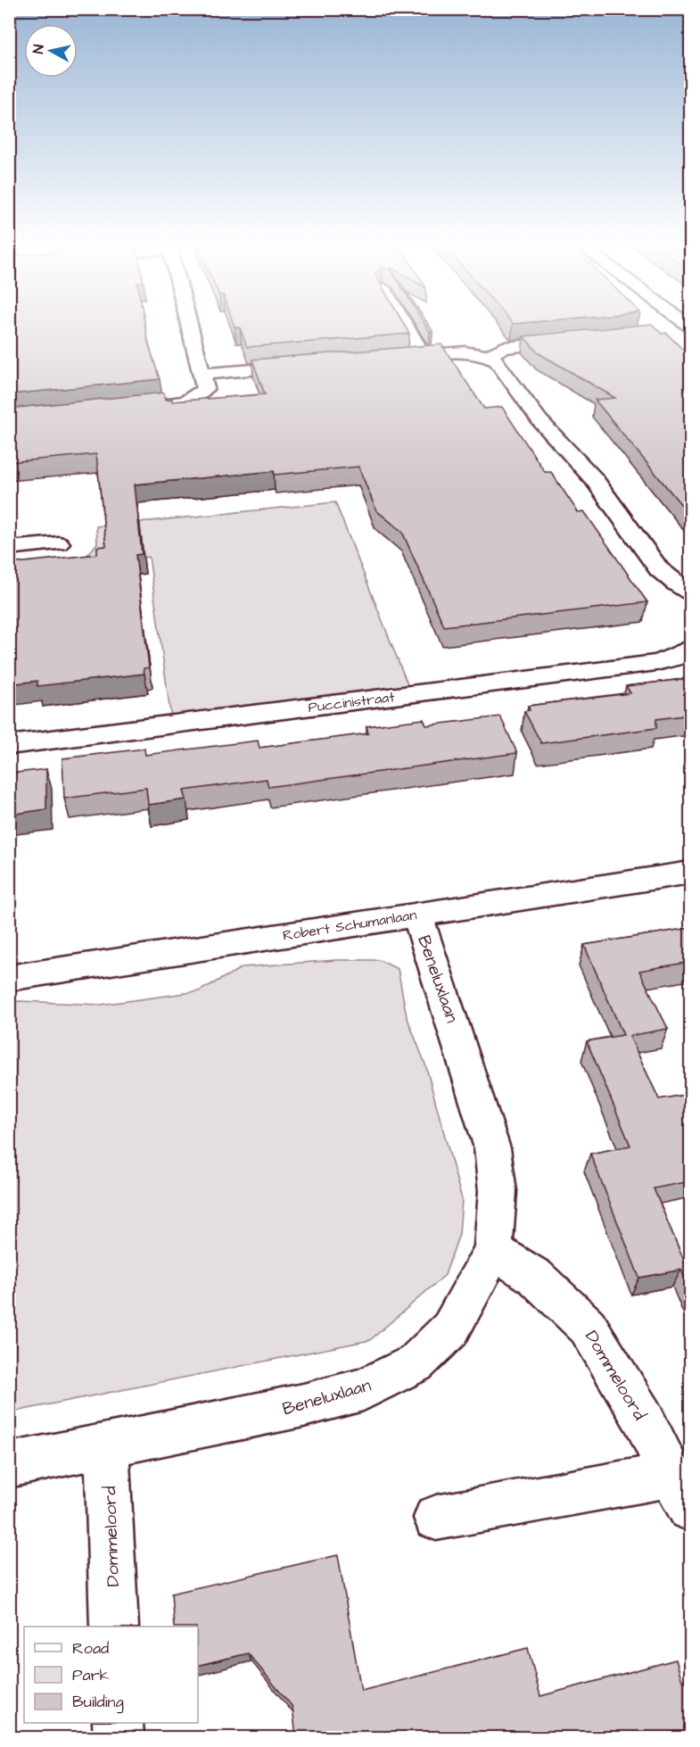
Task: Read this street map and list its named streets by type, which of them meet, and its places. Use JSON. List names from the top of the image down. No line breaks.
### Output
{"streets":{"street":["Puccinistraat","Robert Schumanlaan","Beneluxlaan","Dommeloord"]},"crossings":[["Robert Schumanlaan","Beneluxlaan"],["Beneluxlaan","Dommeloord"]],"legend":["Road","Park","Building"],"north":"left"}
